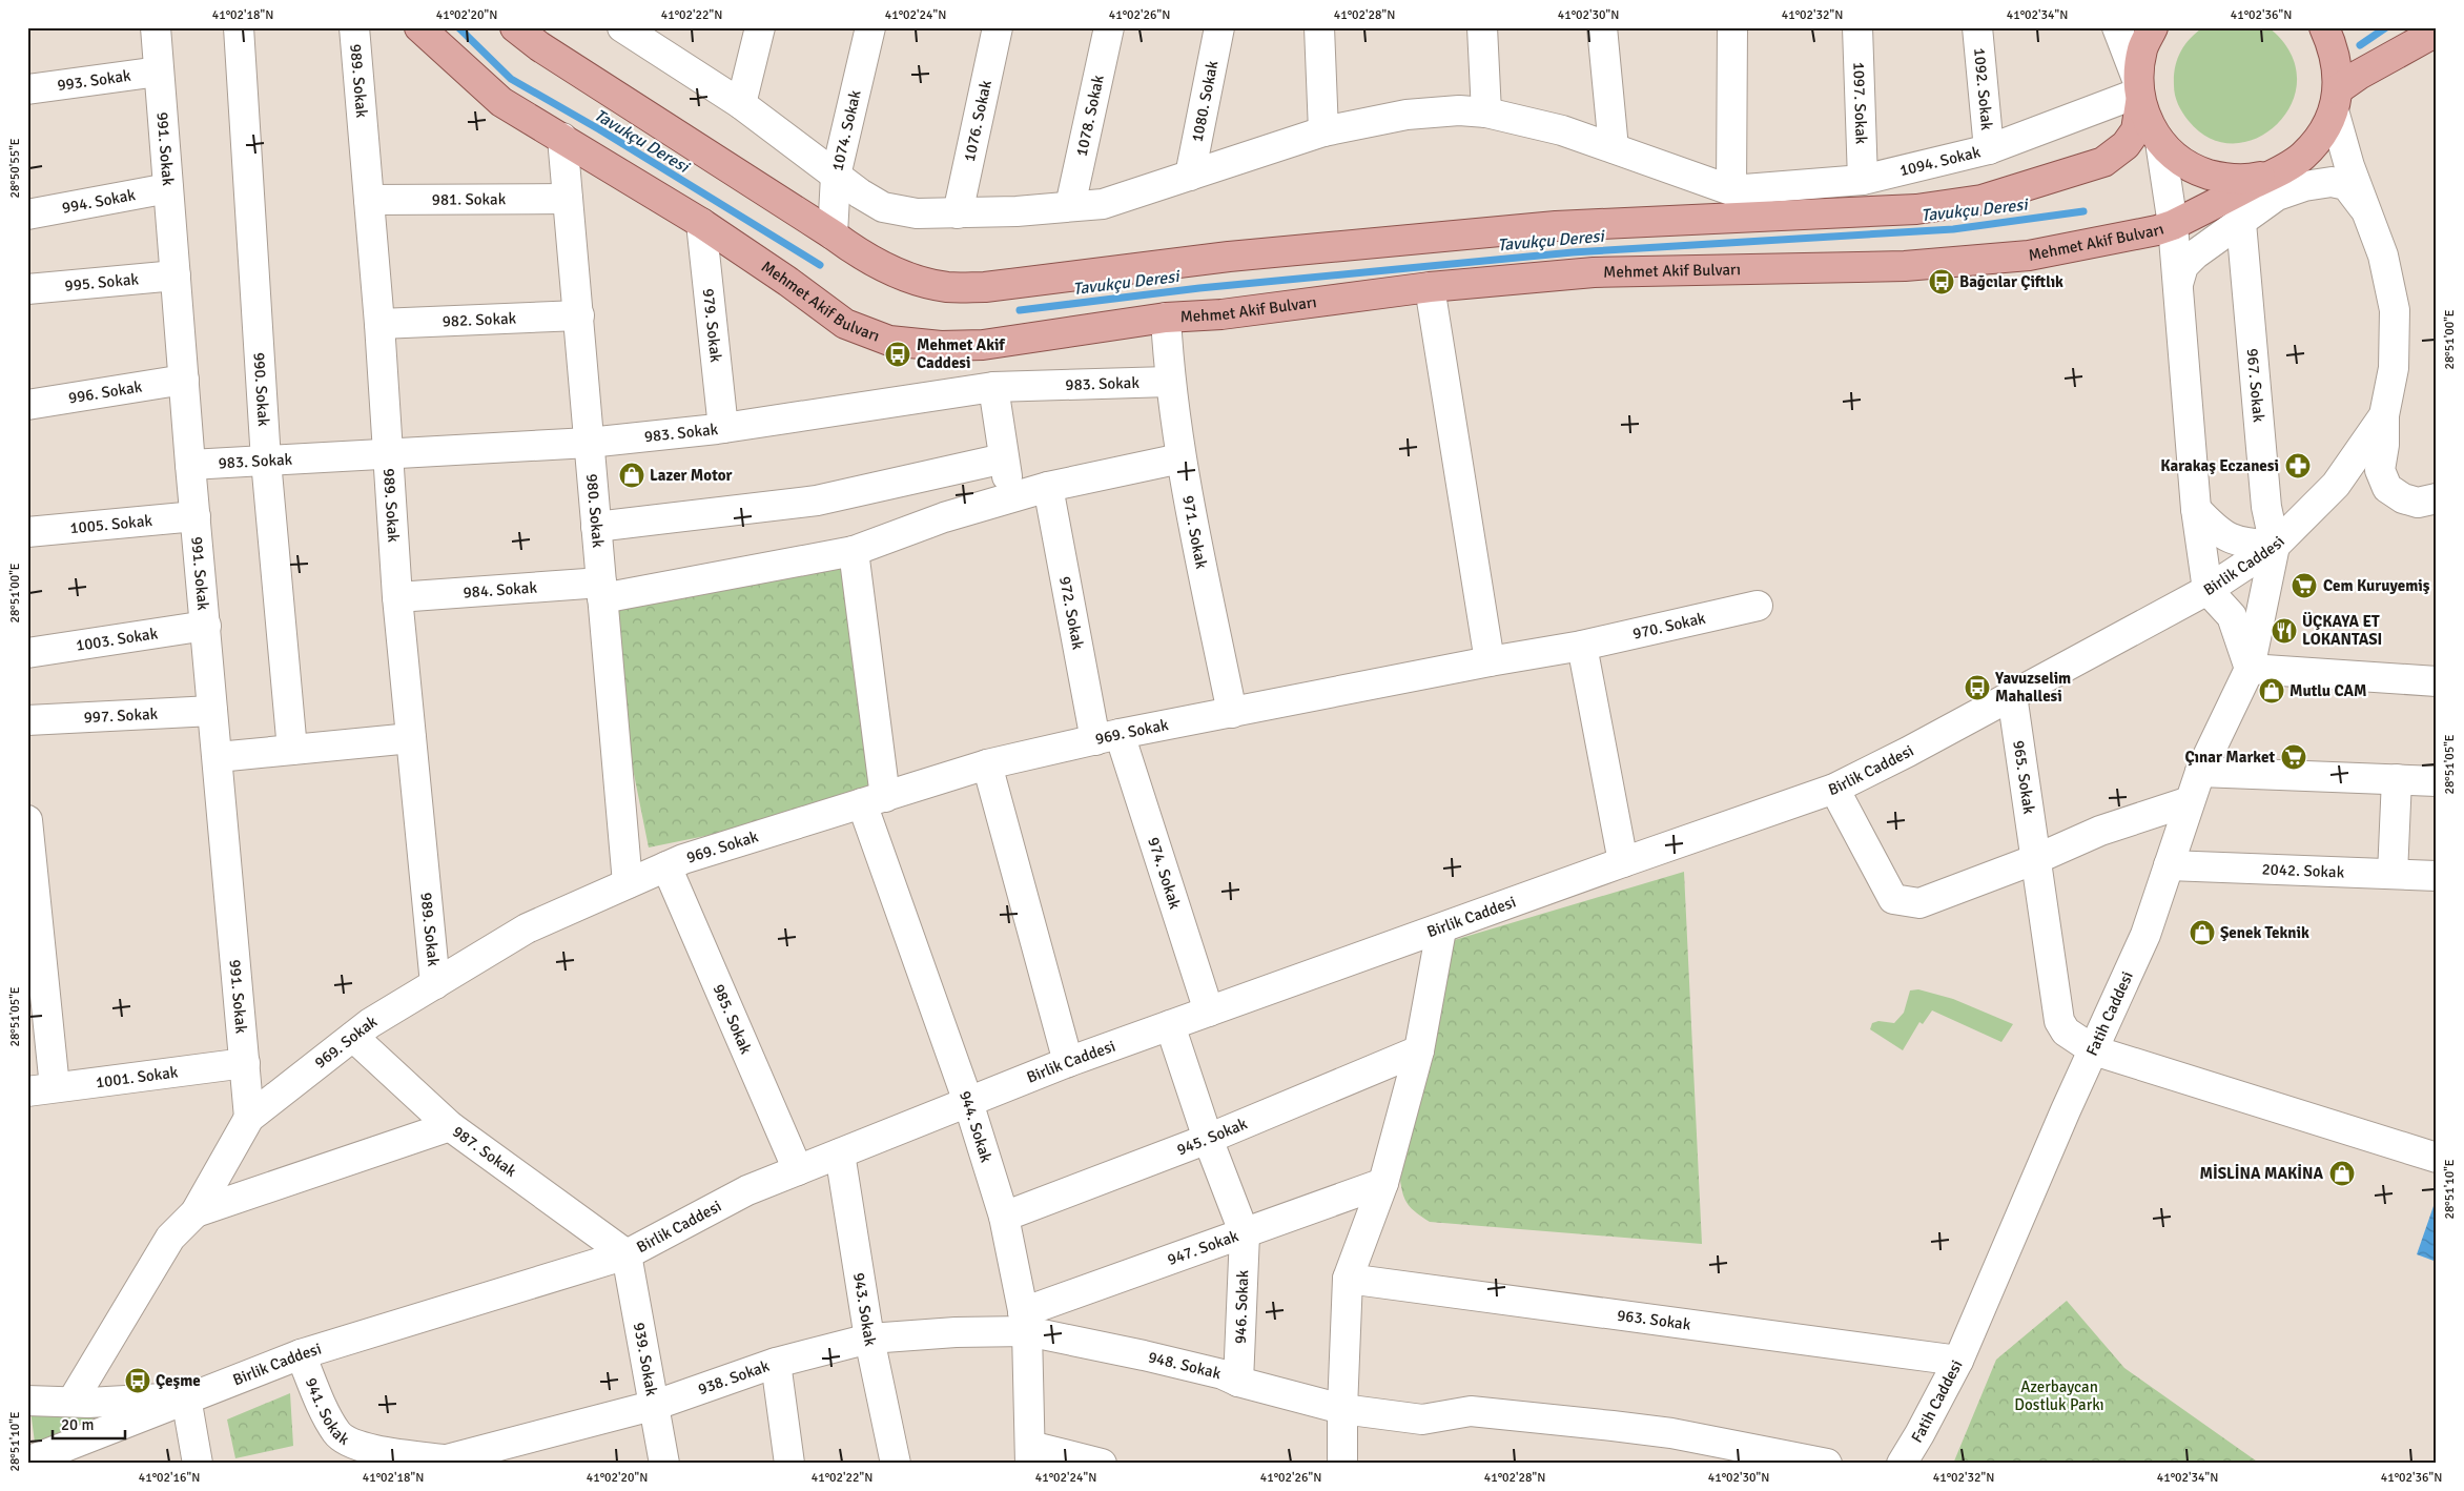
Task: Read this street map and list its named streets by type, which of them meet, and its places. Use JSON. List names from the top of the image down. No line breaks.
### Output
{"streets":{"main road":["Mehmet Akif Bulvarı"],"street":["993. Sokak","989. Sokak","1092. Sokak","1080. Sokak","1097. Sokak","1078. Sokak","1076. Sokak","1074. Sokak","991. Sokak","1094. Sokak","981. Sokak","994. Sokak","995. Sokak","982. Sokak","979. Sokak","983. Sokak","967. Sokak","990. Sokak","996. Sokak","980. Sokak","1005. Sokak","971. Sokak","Birlik Caddesi","984. Sokak","972. Sokak","970. Sokak","1003. Sokak","997. Sokak","969. Sokak","965. Sokak","2042. Sokak","974. Sokak","Fatih Caddesi","985. Sokak","1001. Sokak","944. Sokak","945. Sokak","987. Sokak","947. Sokak","946. Sokak","943. Sokak","963. Sokak","939. Sokak","948. Sokak","938. Sokak","941. Sokak"]},"crossings":[["993. Sokak","991. Sokak"],["989. Sokak","981. Sokak"],["989. Sokak","982. Sokak"],["989. Sokak","983. Sokak"],["989. Sokak","984. Sokak"],["989. Sokak","969. Sokak"],["1092. Sokak","1094. Sokak"],["1097. Sokak","1094. Sokak"],["991. Sokak","994. Sokak"],["991. Sokak","995. Sokak"],["991. Sokak","983. Sokak"],["991. Sokak","996. Sokak"],["991. Sokak","1005. Sokak"],["991. Sokak","1003. Sokak"],["991. Sokak","997. Sokak"],["991. Sokak","969. Sokak"],["991. Sokak","1001. Sokak"],["981. Sokak","980. Sokak"],["Mehmet Akif Bulvarı","979. Sokak"],["Mehmet Akif Bulvarı","980. Sokak"],["Mehmet Akif Bulvarı","971. Sokak"],["982. Sokak","980. Sokak"],["979. Sokak","983. Sokak"],["983. Sokak","990. Sokak"],["983. Sokak","980. Sokak"],["983. Sokak","971. Sokak"],["967. Sokak","Birlik Caddesi"],["967. Sokak","Fatih Caddesi"],["980. Sokak","984. Sokak"],["980. Sokak","969. Sokak"],["971. Sokak","984. Sokak"],["971. Sokak","969. Sokak"],["Birlik Caddesi","969. Sokak"],["Birlik Caddesi","965. Sokak"],["Birlik Caddesi","974. Sokak"],["Birlik Caddesi","Fatih Caddesi"],["Birlik Caddesi","985. Sokak"],["Birlik Caddesi","944. Sokak"],["Birlik Caddesi","987. Sokak"],["Birlik Caddesi","946. Sokak"],["Birlik Caddesi","943. Sokak"],["Birlik Caddesi","939. Sokak"],["Birlik Caddesi","941. Sokak"],["984. Sokak","972. Sokak"],["984. Sokak","944. Sokak"],["972. Sokak","969. Sokak"],["972. Sokak","974. Sokak"],["970. Sokak","969. Sokak"],["969. Sokak","974. Sokak"],["969. Sokak","985. Sokak"],["969. Sokak","944. Sokak"],["969. Sokak","987. Sokak"],["965. Sokak","Fatih Caddesi"],["2042. Sokak","Fatih Caddesi"],["Fatih Caddesi","963. Sokak"],["944. Sokak","945. Sokak"],["944. Sokak","947. Sokak"],["944. Sokak","948. Sokak"],["944. Sokak","938. Sokak"],["945. Sokak","946. Sokak"],["987. Sokak","939. Sokak"],["947. Sokak","946. Sokak"],["947. Sokak","948. Sokak"],["947. Sokak","938. Sokak"],["946. Sokak","948. Sokak"],["943. Sokak","938. Sokak"],["939. Sokak","938. Sokak"],["948. Sokak","938. Sokak"],["938. Sokak","941. Sokak"]],"water":["Tavukçu Deresi"],"parks":["Azerbaycan Dostluk Parkı"],"places":{"bus stop":["Bağcılar Çiftlık","Mehmet Akif Caddesi","Yavuzselim Mahallesi","Çeşme"],"pharmacy":["Karakaş Eczanesi"],"shop":["Lazer Motor","Mutlu CAM","Şenek Teknik","MİSLİNA MAKİNA"],"supermarket":["Cem Kuruyemiş","Çınar Market"],"restaurant":["ÜÇKAYA ET LOKANTASI"]},"scale_bar":"20 m","coordinates":["41°02'18\"N","41°02'20\"N","41°02'22\"N","41°02'24\"N","41°02'26\"N","41°02'28\"N","41°02'30\"N","41°02'32\"N","41°02'34\"N","41°02'36\"N","28°50'55\"E","28°51'00\"E","28°51'05\"E","28°51'10\"E","41°02'16\"N"]}
